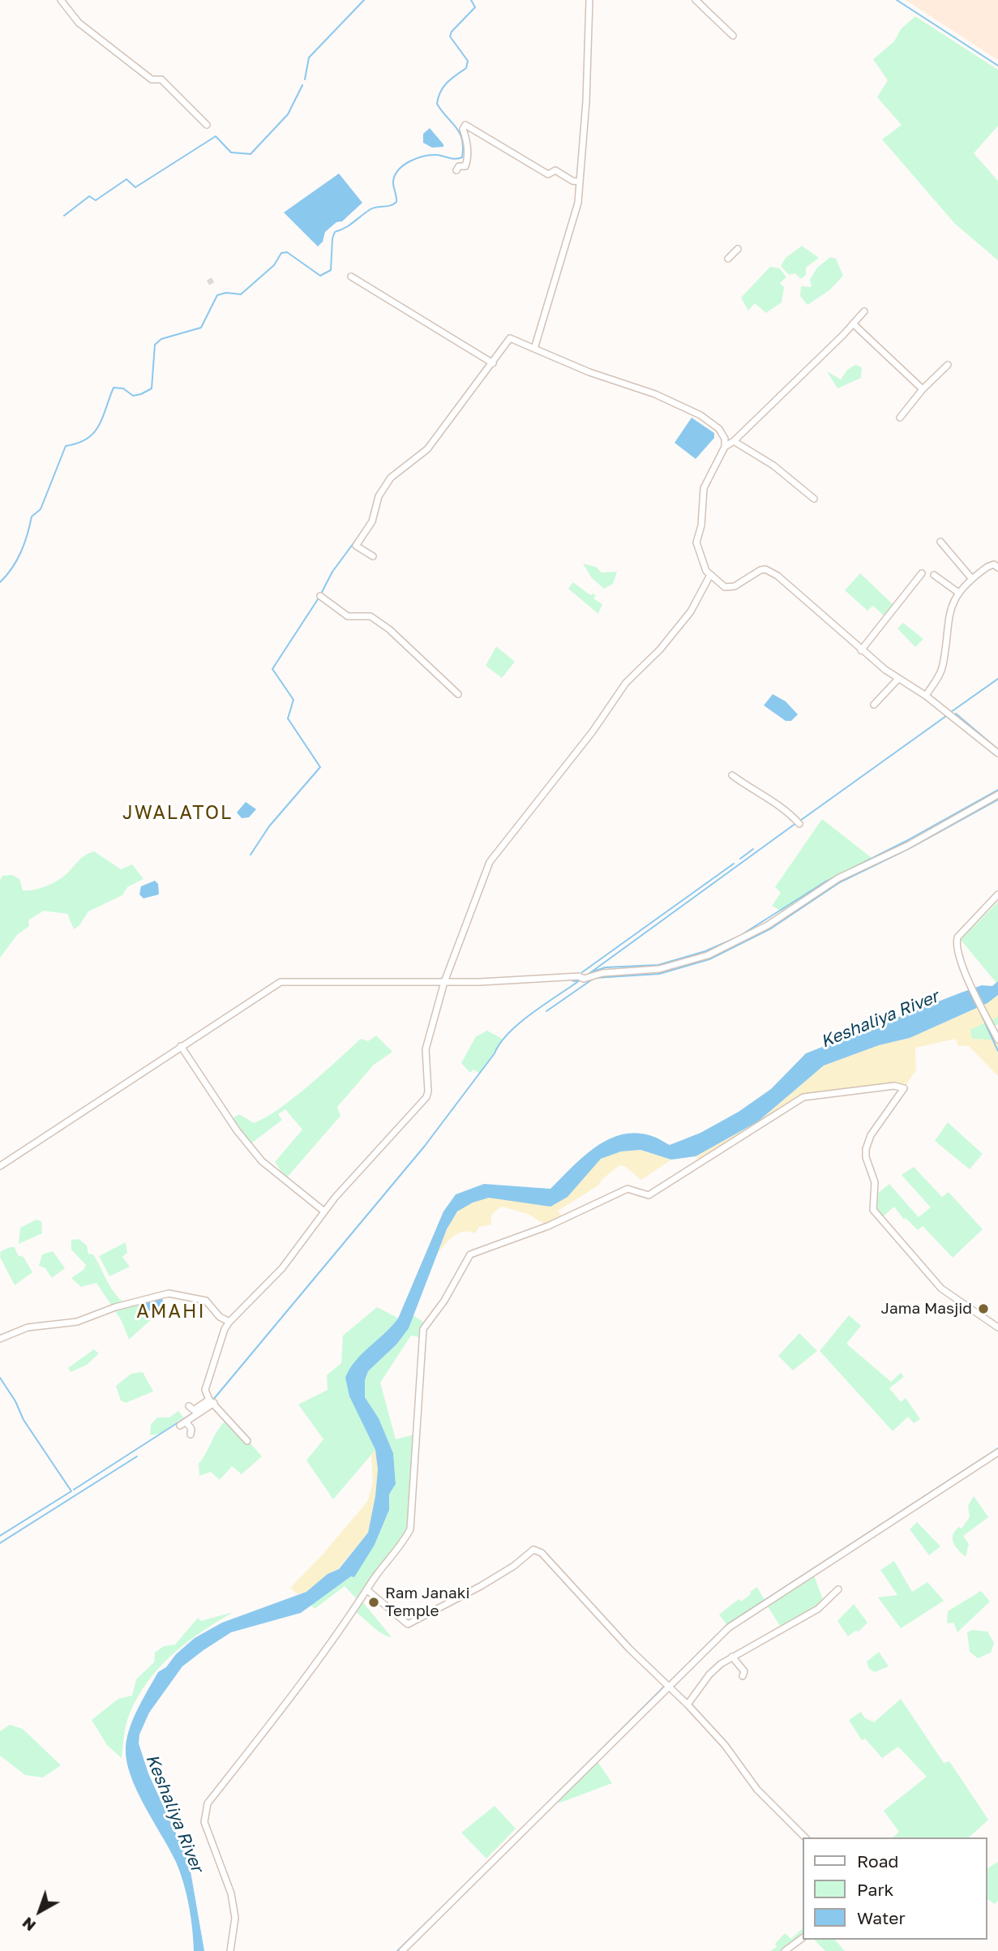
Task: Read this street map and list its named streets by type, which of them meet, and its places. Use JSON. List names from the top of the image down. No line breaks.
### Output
{"districts":["JWALATOL","AMAHI"],"water":["Keshaliya River"],"places":["Jama Masjid","Ram Janaki Temple"],"legend":["Road","Park","Water"],"north":"bottom left"}
